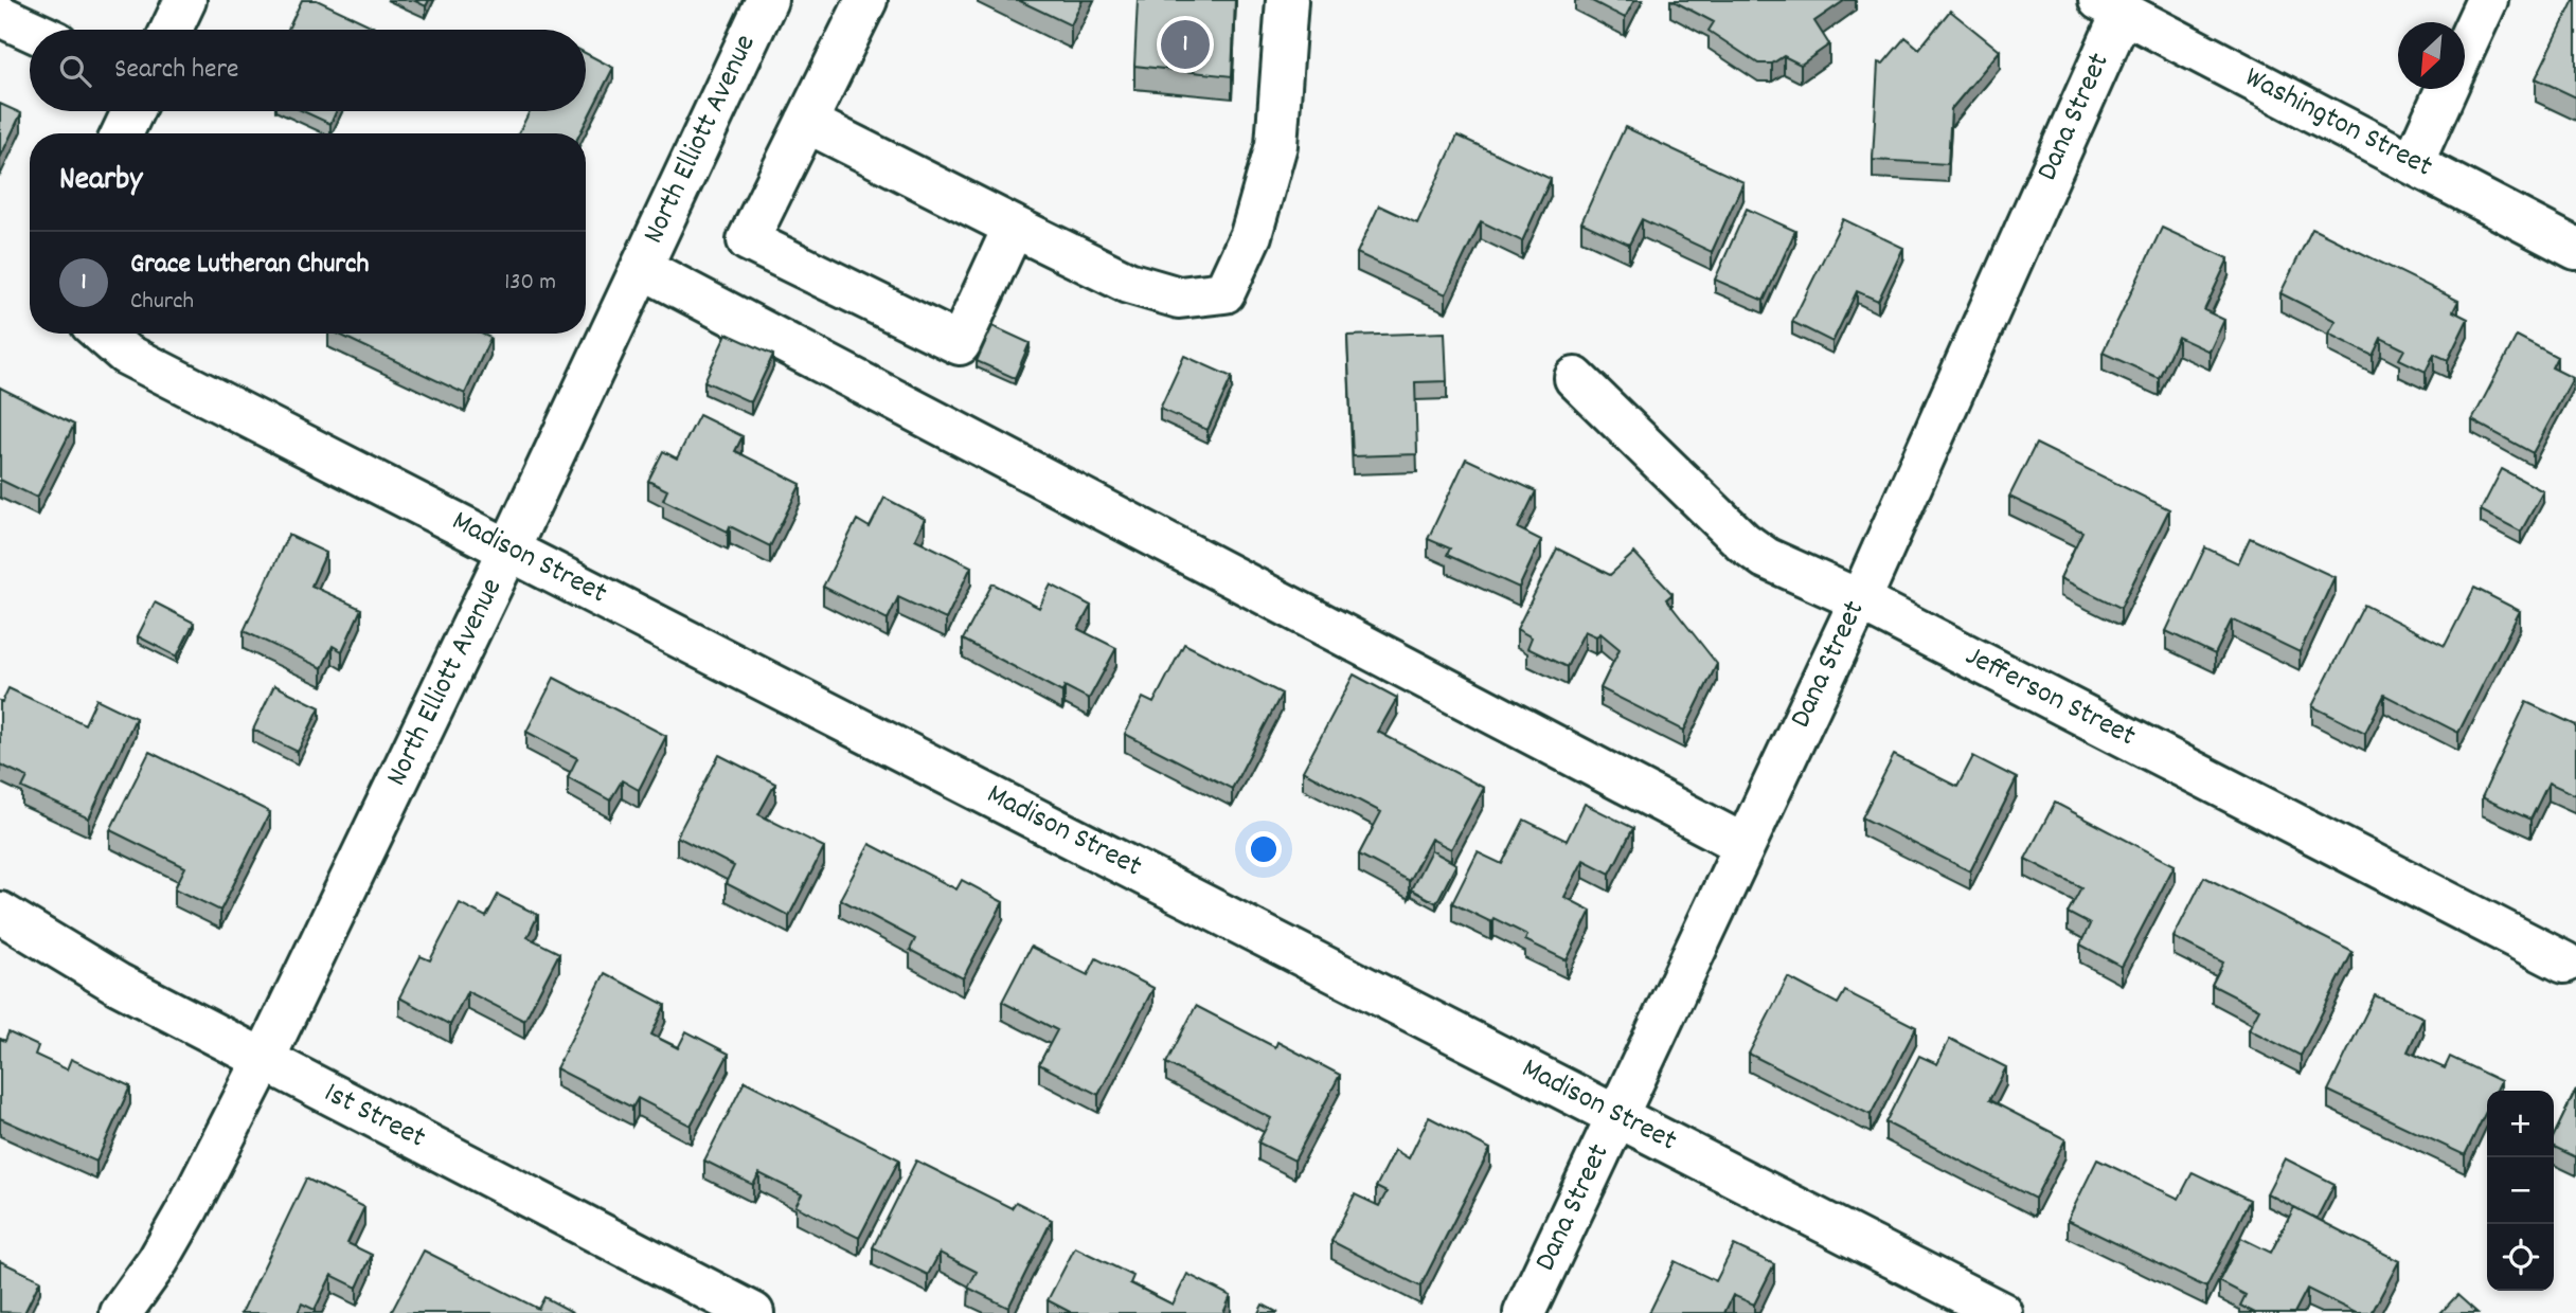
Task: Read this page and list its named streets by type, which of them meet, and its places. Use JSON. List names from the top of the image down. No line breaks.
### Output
{"streets":{"street":["Dana Street","Washington Street","North Elliott Avenue","Madison Street","Jefferson Street","1st Street"]},"crossings":[["Dana Street","Washington Street"],["Dana Street","Madison Street"],["Dana Street","Jefferson Street"],["North Elliott Avenue","Madison Street"],["North Elliott Avenue","1st Street"]],"north":"bottom left","page":{"pins":"1","search":"Search here","heading":"Nearby","list":[{"mark":"1","name":"Grace Lutheran Church","note":"Church","value":"130 m"}],"map_buttons":["+","−"]}}
